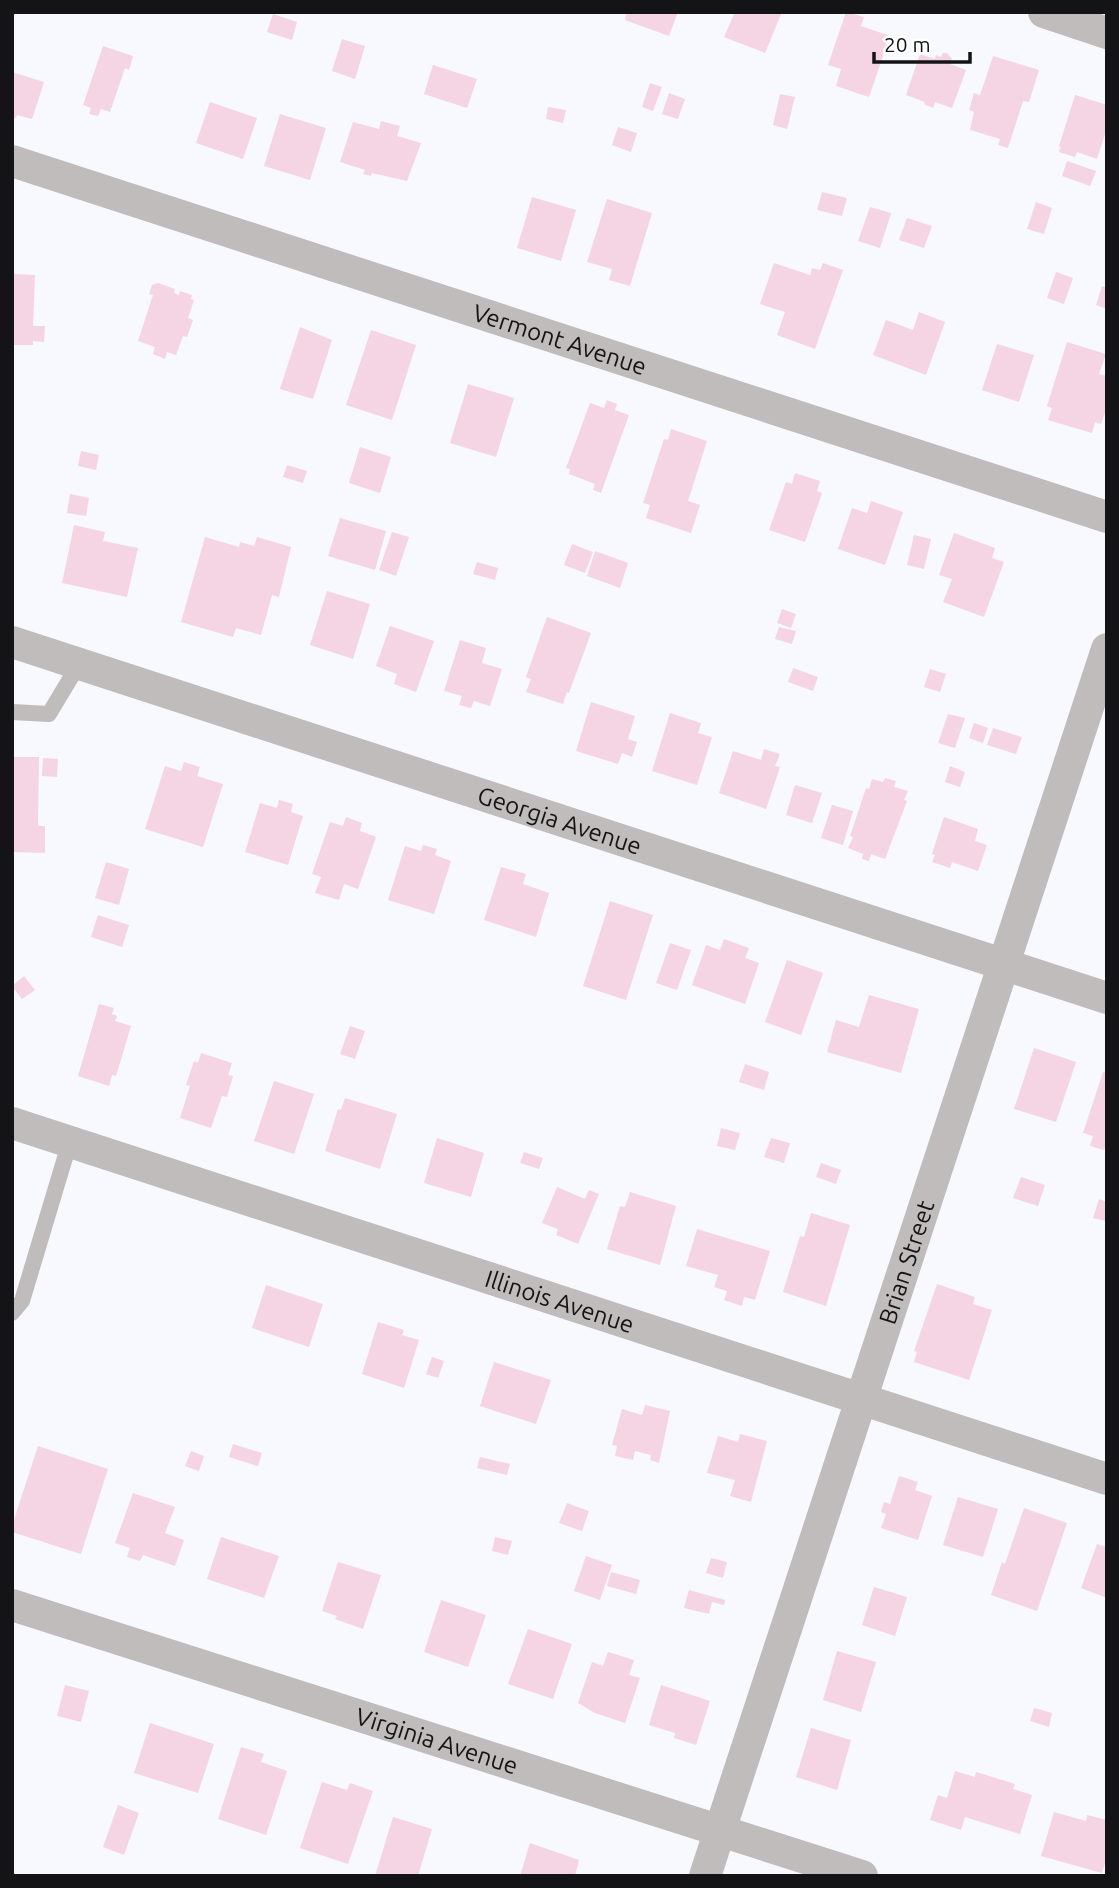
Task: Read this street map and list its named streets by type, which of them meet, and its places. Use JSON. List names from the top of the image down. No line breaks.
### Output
{"streets":{"street":["Vermont Avenue","Georgia Avenue","Brian Street","Illinois Avenue","Virginia Avenue"]},"crossings":[["Georgia Avenue","Brian Street"],["Brian Street","Illinois Avenue"],["Brian Street","Virginia Avenue"]],"scale_bar":"20 m"}
